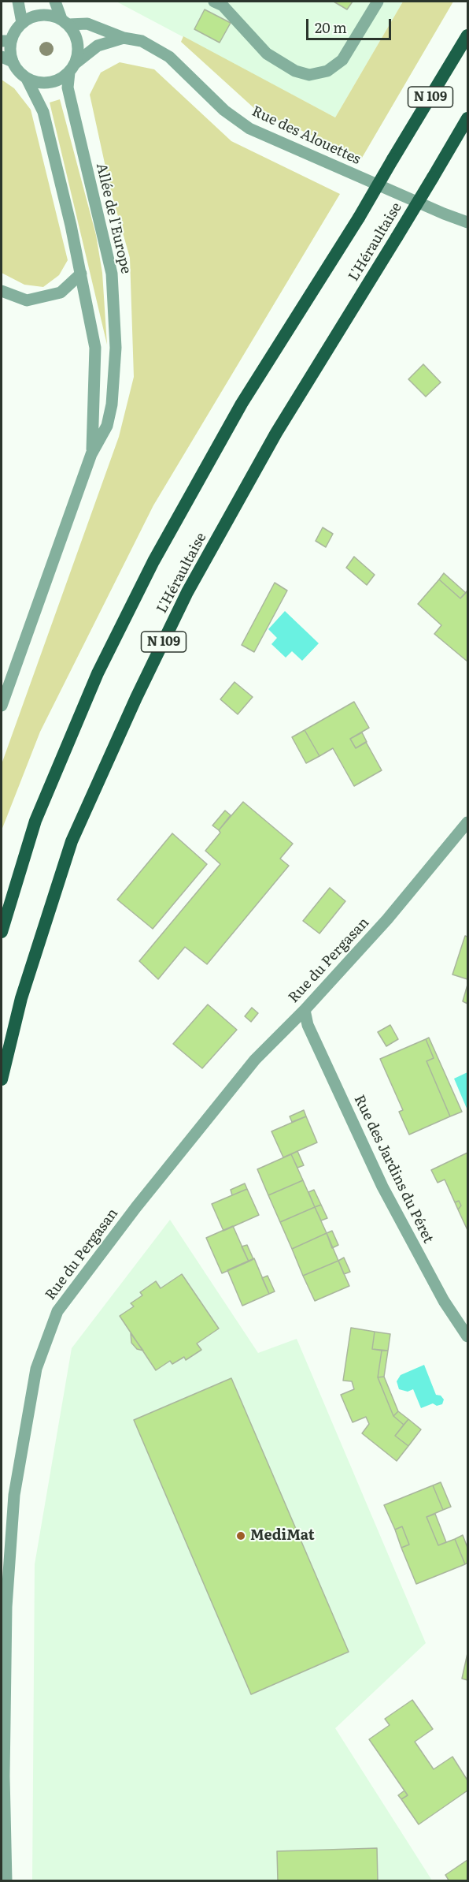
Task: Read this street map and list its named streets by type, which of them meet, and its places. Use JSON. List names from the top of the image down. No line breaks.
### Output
{"streets":{"highway":["N 109","L'Héraultaise"],"street":["Rue des Alouettes","Allée de l'Europe","Rue du Pergasan","Rue des Jardins du Péret"]},"crossings":[["Rue des Alouettes","Allée de l'Europe"],["Rue du Pergasan","Rue des Jardins du Péret"]],"places":["MediMat"],"scale_bar":"20 m"}
